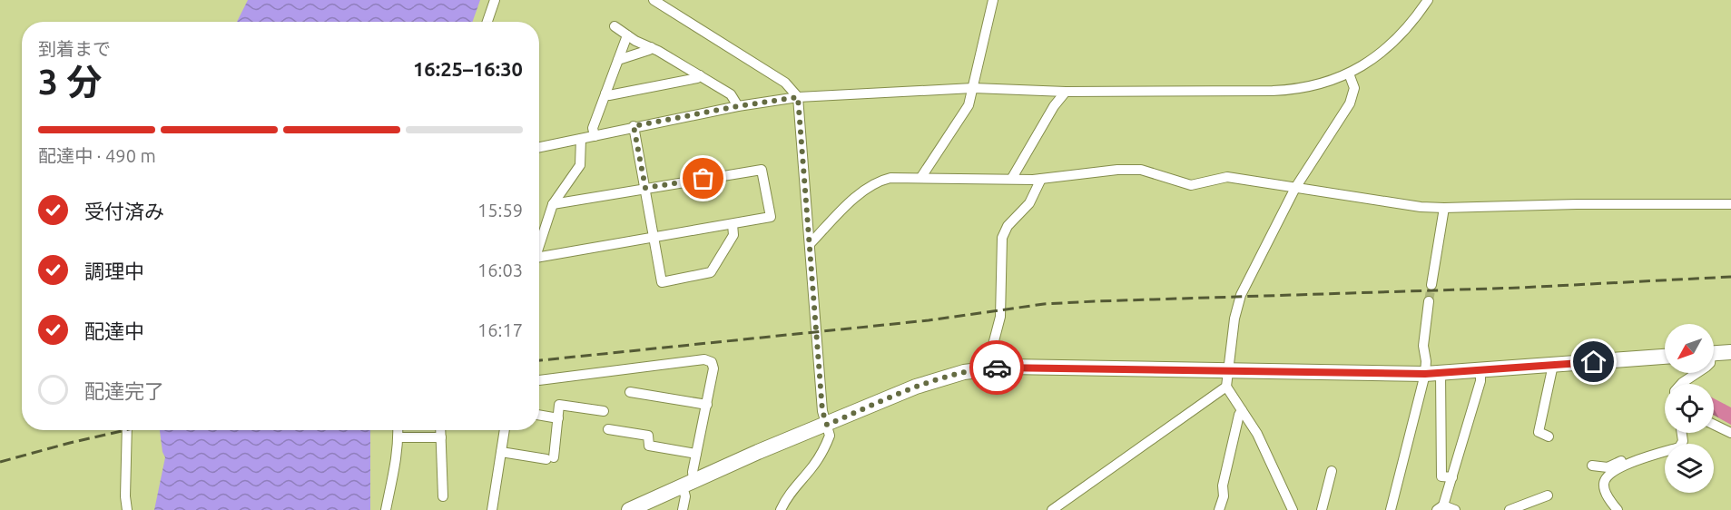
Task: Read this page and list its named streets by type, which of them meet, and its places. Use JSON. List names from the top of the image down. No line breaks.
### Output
{"north":"bottom left","page":{"heading":["3 分","到着まで","16:25–16:30"],"bar":"配達中 · 490 m","list":[["受付済み","15:59"],["調理中","16:03"],["配達中","16:17"],"配達完了"]}}
